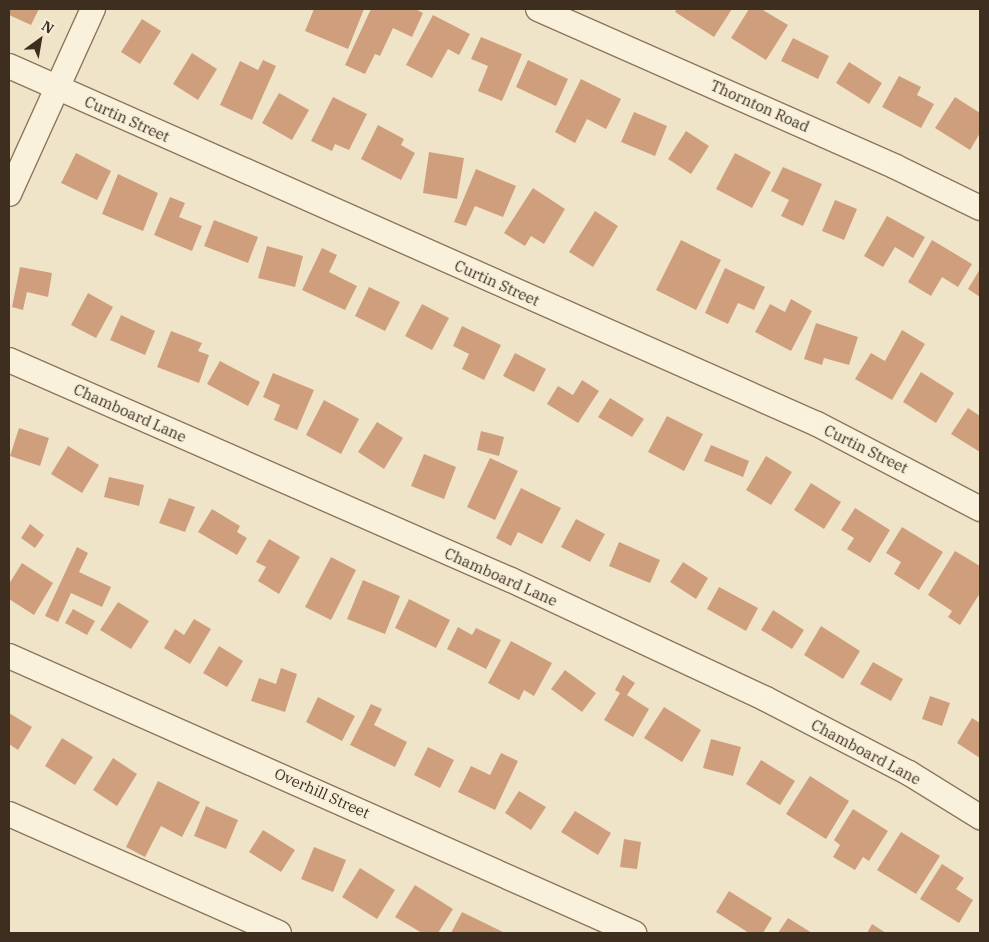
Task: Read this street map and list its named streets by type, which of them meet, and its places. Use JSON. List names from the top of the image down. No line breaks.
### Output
{"streets":{"street":["Thornton Road","Curtin Street","Chamboard Lane","Overhill Street"]},"north":"top right"}
